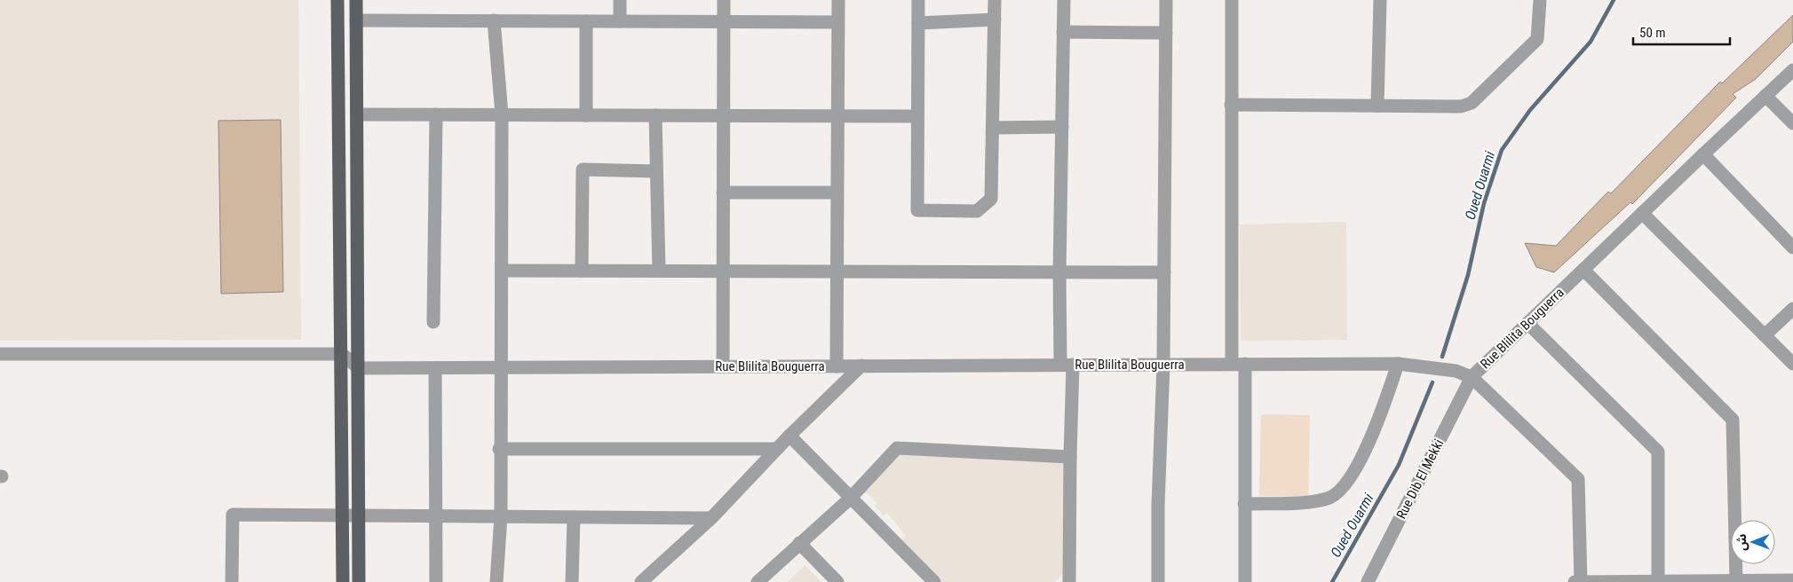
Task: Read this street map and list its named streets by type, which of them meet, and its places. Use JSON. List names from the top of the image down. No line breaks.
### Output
{"streets":{"street":["Rue Blilita Bouguerra","Rue Dib El Mekki"]},"crossings":[["Rue Blilita Bouguerra","Rue Dib El Mekki"]],"water":["Oued Ouarmi"],"scale_bar":"50 m","north":"left"}
